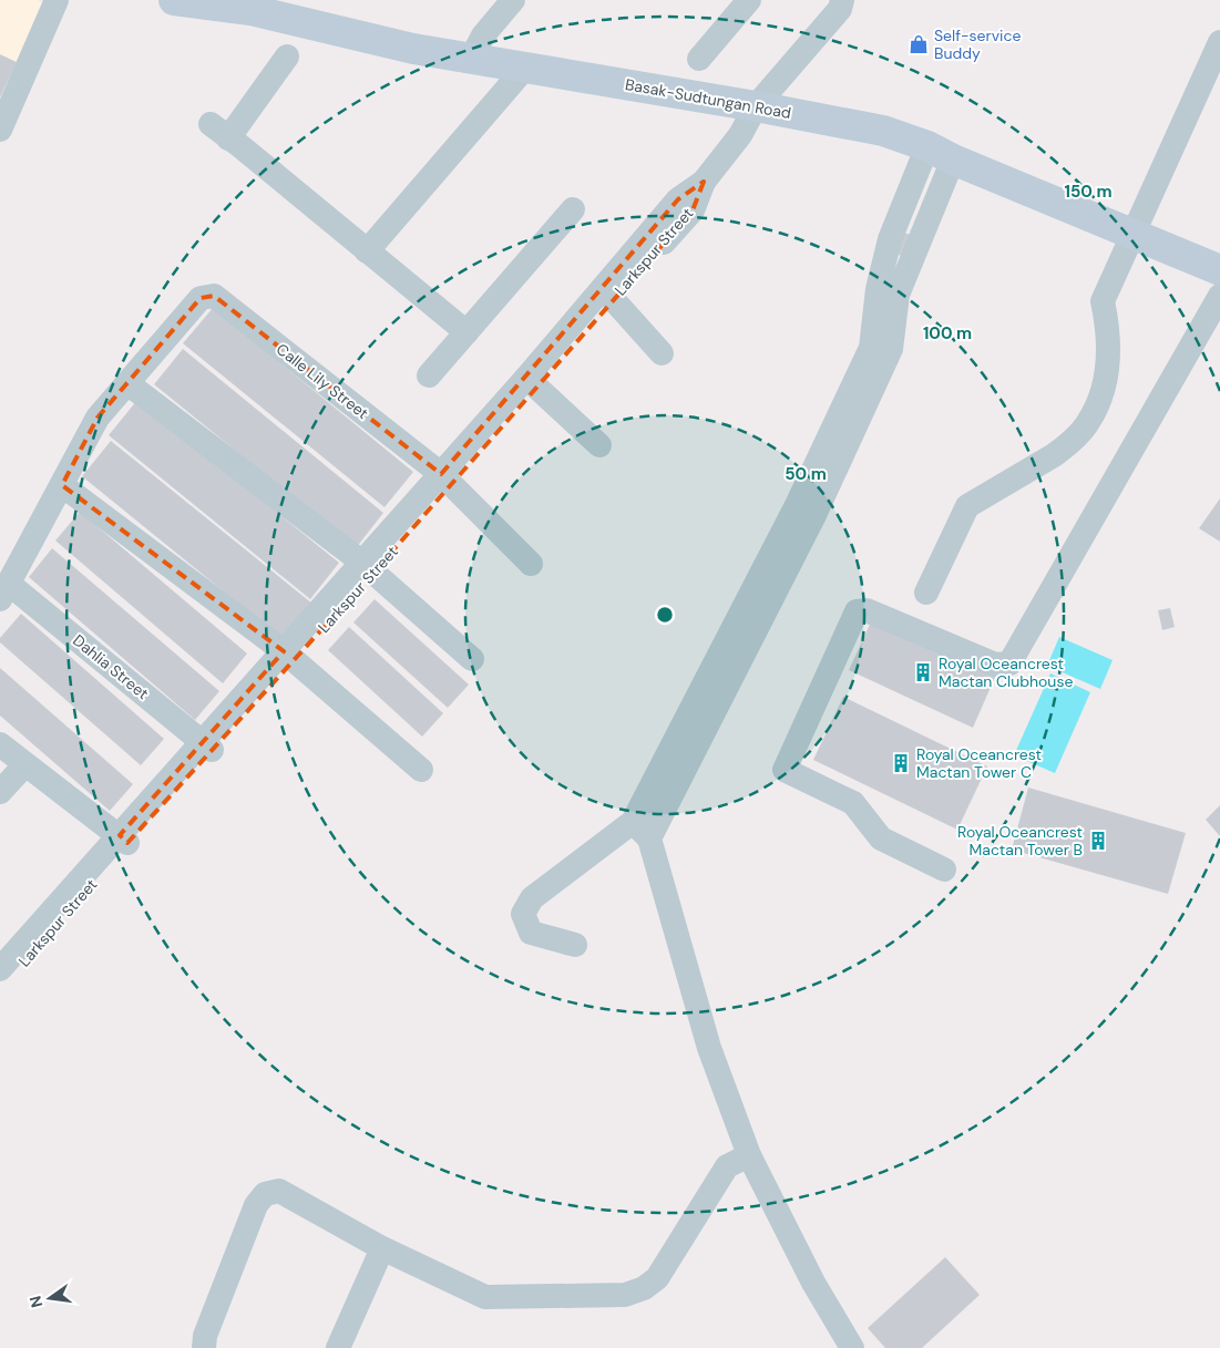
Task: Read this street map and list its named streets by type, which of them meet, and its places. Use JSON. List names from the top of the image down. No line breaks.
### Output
{"streets":{"street":["Basak-Sudtungan Road","Larkspur Street","Calle Lily Street","Dahlia Street"]},"crossings":[["Basak-Sudtungan Road","Larkspur Street"],["Larkspur Street","Calle Lily Street"],["Larkspur Street","Dahlia Street"]],"places":{"shop":["Self-service Buddy"],"building":["Royal Oceancrest Mactan Clubhouse","Royal Oceancrest Mactan Tower C","Royal Oceancrest Mactan Tower B"]},"north":"left","rings":["150 m","100 m","50 m"]}
